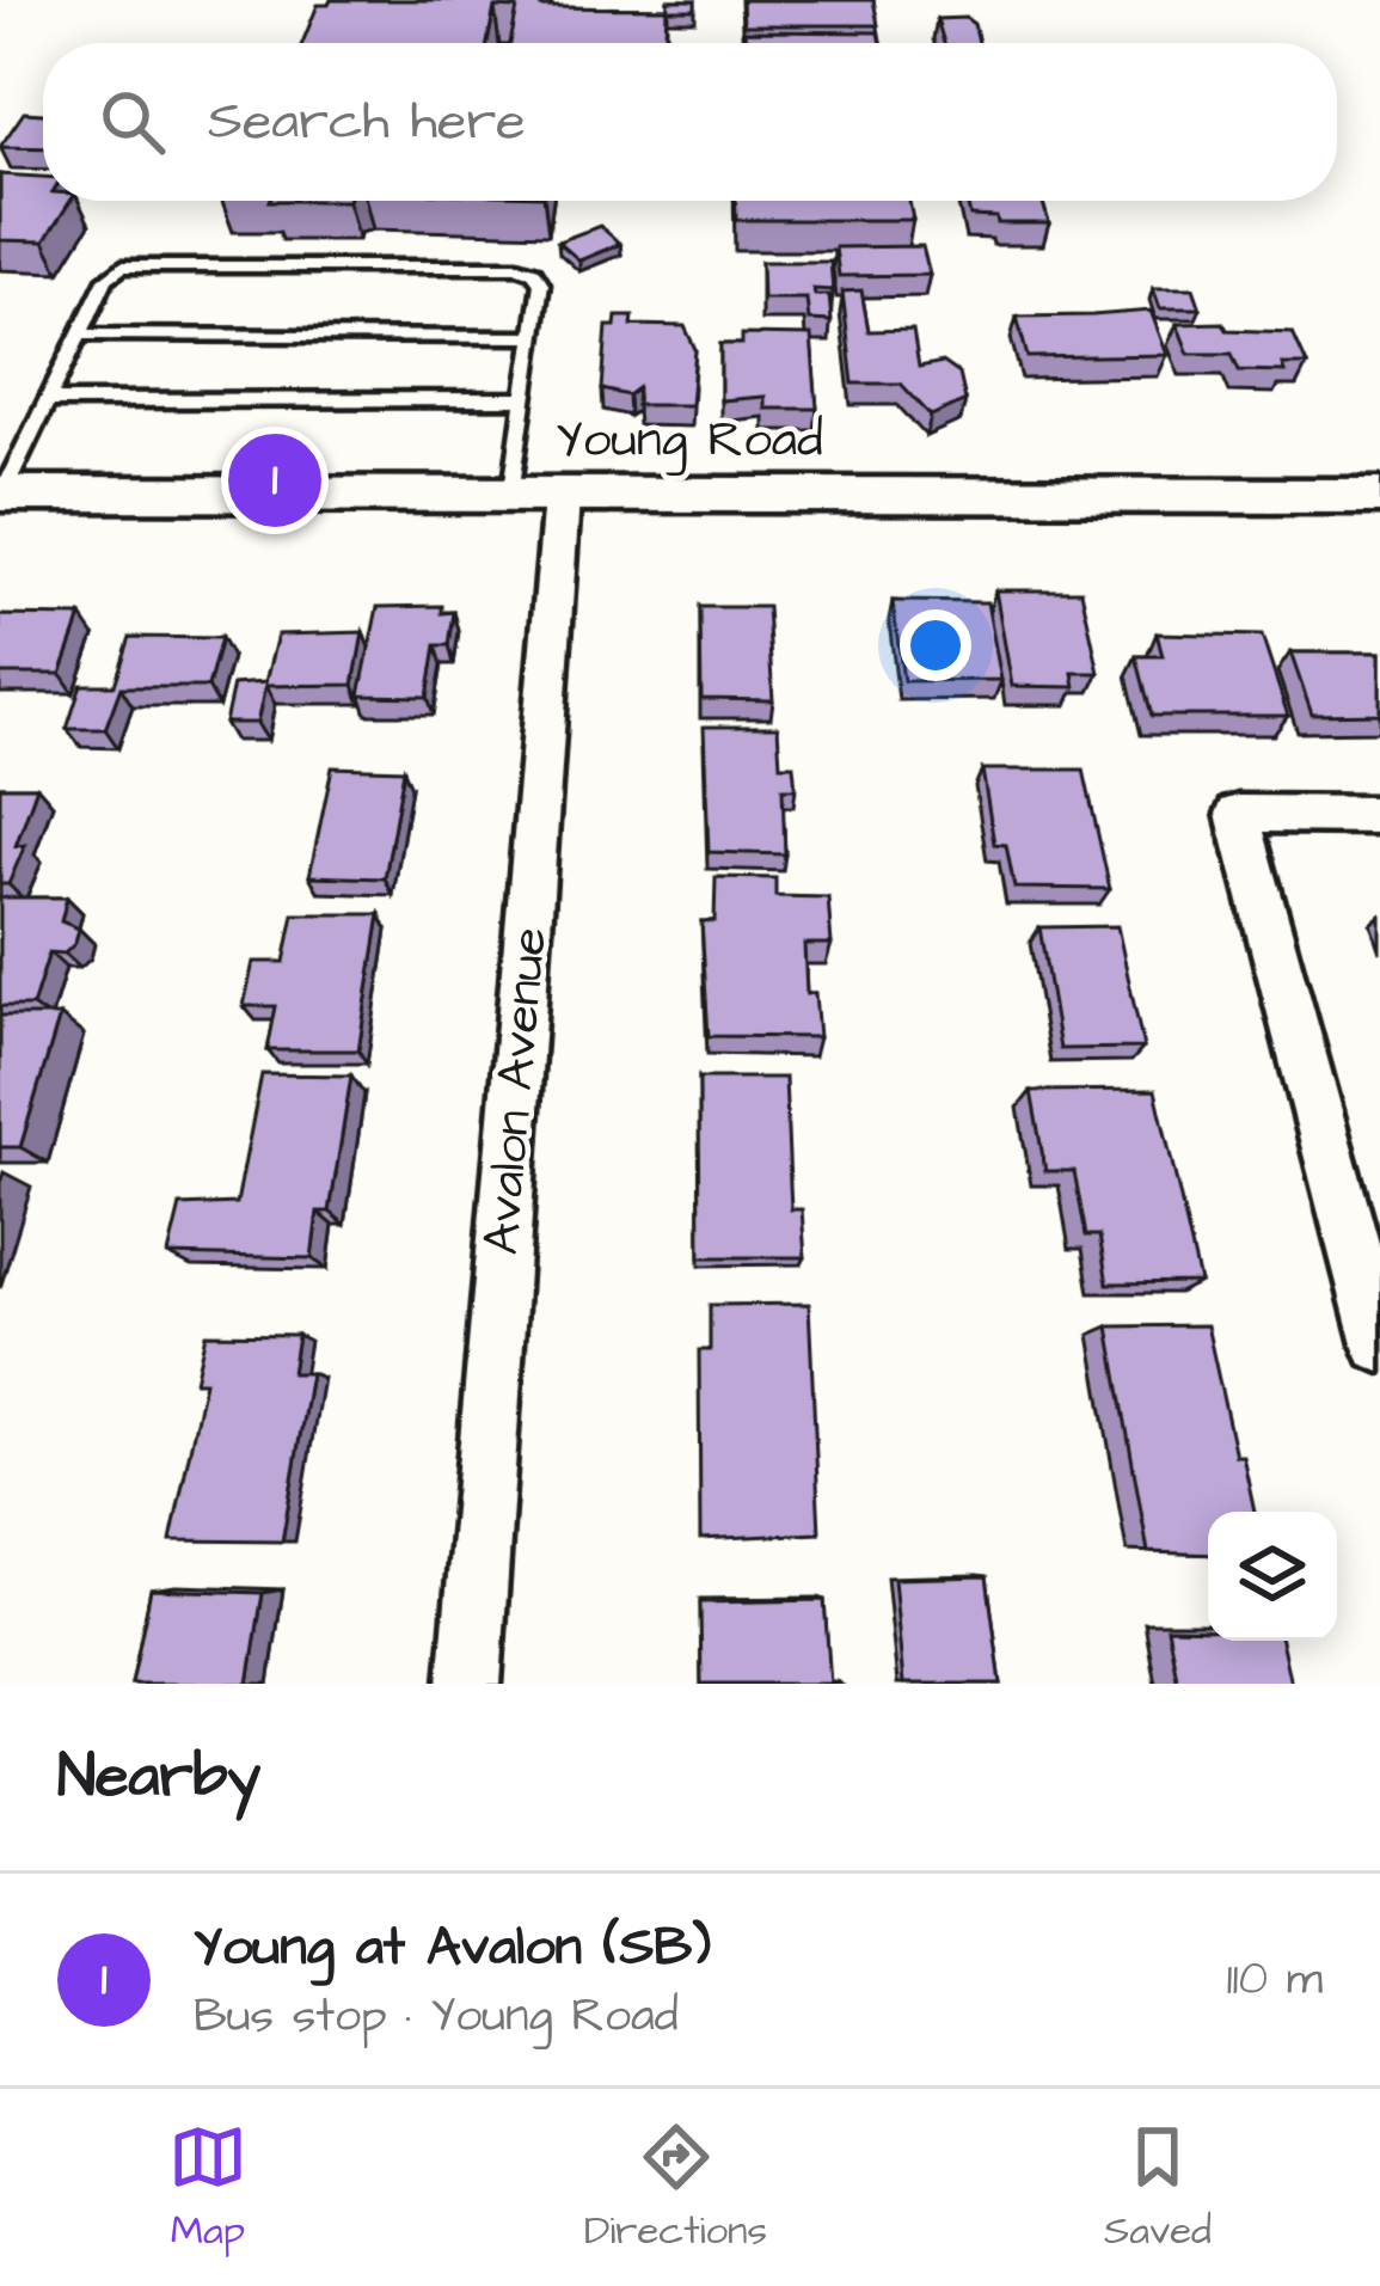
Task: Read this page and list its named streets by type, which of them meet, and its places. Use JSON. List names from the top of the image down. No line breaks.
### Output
{"streets":{"street":["Young Road","Avalon Avenue"]},"crossings":[["Young Road","Avalon Avenue"]],"page":{"search":"Search here","pins":"1","heading":"Nearby","list":[{"mark":"1","name":"Young at Avalon (SB)","note":"Bus stop · Young Road","value":"110 m"}],"nav":["Map","Directions","Saved"]}}
